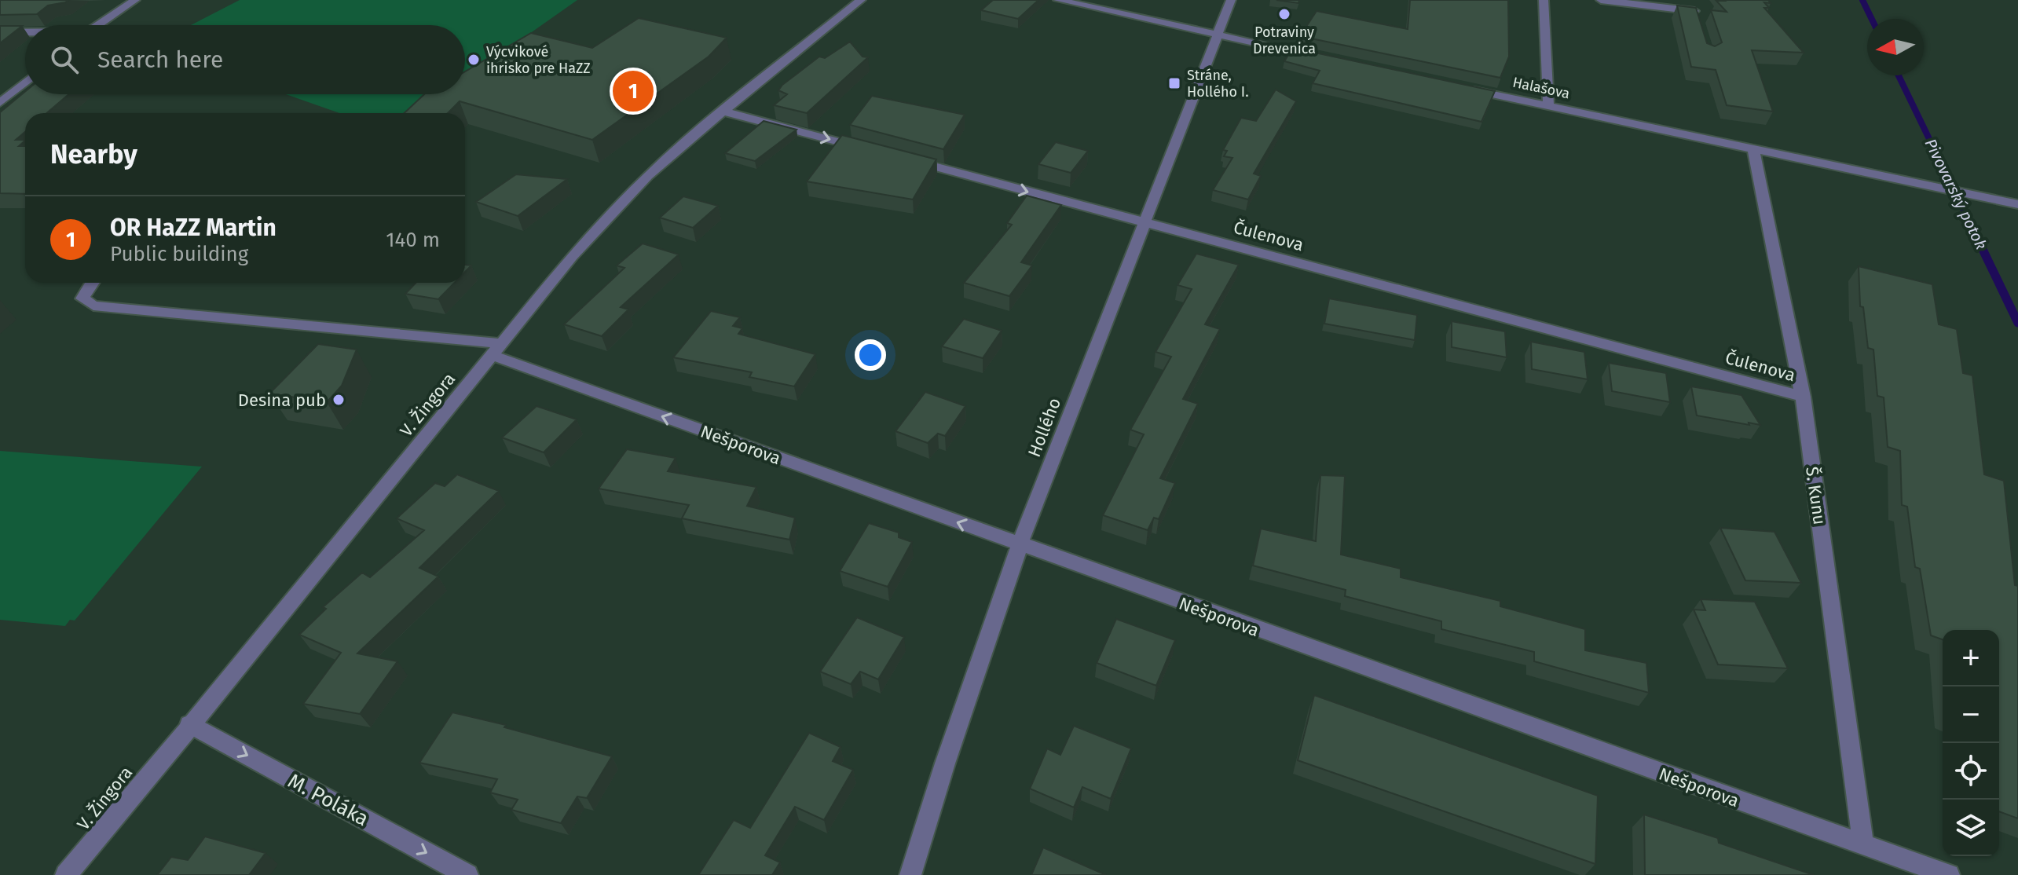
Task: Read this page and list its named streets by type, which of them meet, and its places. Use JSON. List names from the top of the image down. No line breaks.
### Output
{"streets":{"street":["Halašova","Čulenova","V. Žingora","Hollého","Nešporova","Š. Kunu","M. Poláka"]},"crossings":[["Halašova","Š. Kunu"],["Čulenova","Hollého"],["Čulenova","Š. Kunu"],["V. Žingora","Nešporova"],["V. Žingora","M. Poláka"],["Hollého","Nešporova"],["Nešporova","Š. Kunu"]],"one_way":["M. Poláka"],"water":["Pivovarský potok"],"places":{"other":["Potraviny Drevenica","Výcvikové ihrisko pre HaZZ","Desina pub"],"transit":["Stráne, Hollého I."]},"north":"left","page":{"search":"Search here","pins":"1","heading":"Nearby","list":[{"mark":"1","name":"OR HaZZ Martin","note":"Public building","value":"140 m"}],"map_buttons":["+","−"]}}
